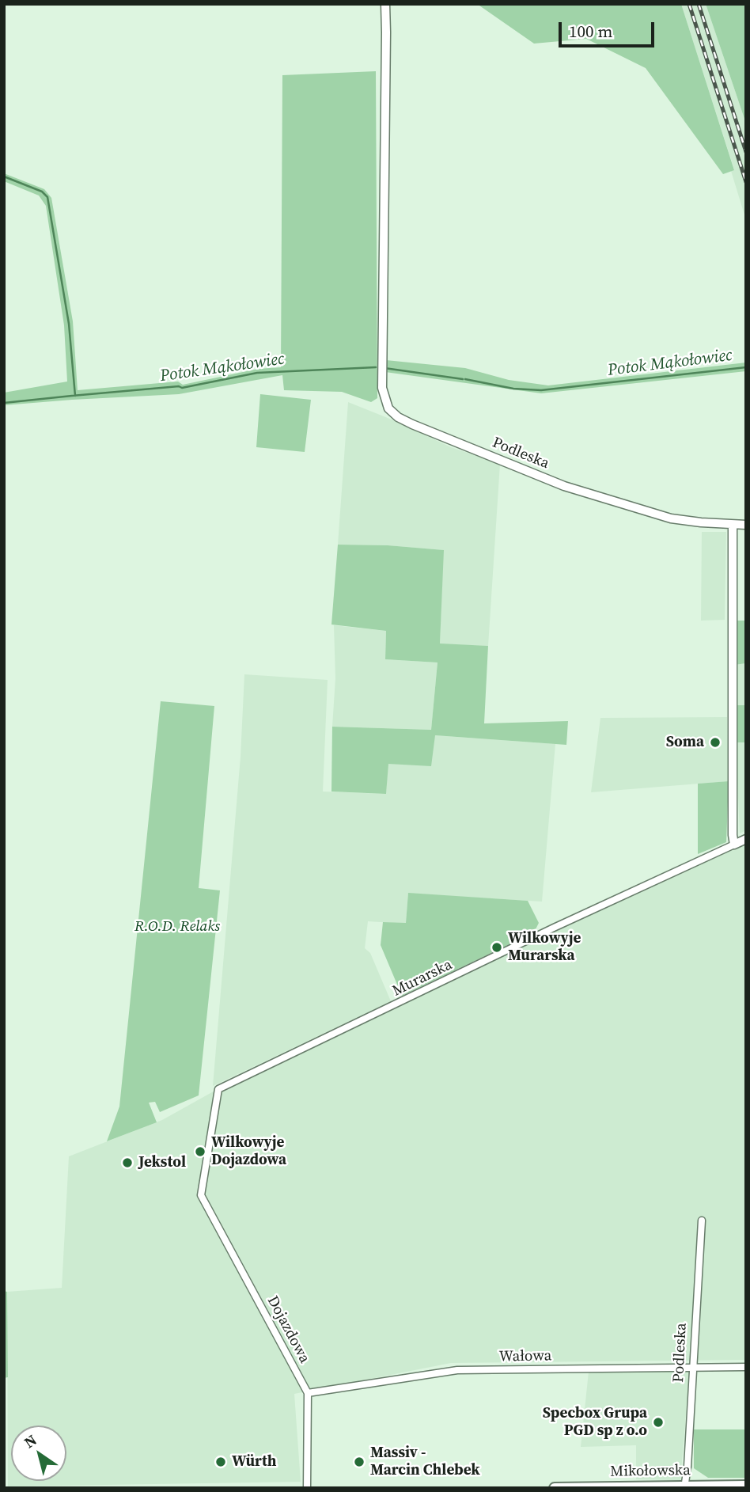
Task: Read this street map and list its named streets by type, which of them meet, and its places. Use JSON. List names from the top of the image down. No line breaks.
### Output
{"streets":{"main road":["Mikołowska"],"street":["Podleska","Murarska","Dojazdowa","Wałowa"]},"crossings":[["Podleska","Wałowa"],["Podleska","Mikołowska"],["Murarska","Dojazdowa"],["Dojazdowa","Wałowa"]],"water":["Potok Mąkołowiec"],"parks":["R.O.D. Relaks"],"places":["Soma","Wilkowyje Murarska","Wilkowyje Dojazdowa","Jekstol","Specbox Grupa PGD sp z o.o","Würth","Massiv - Marcin Chlebek"],"scale_bar":"100 m","north":"top left"}
